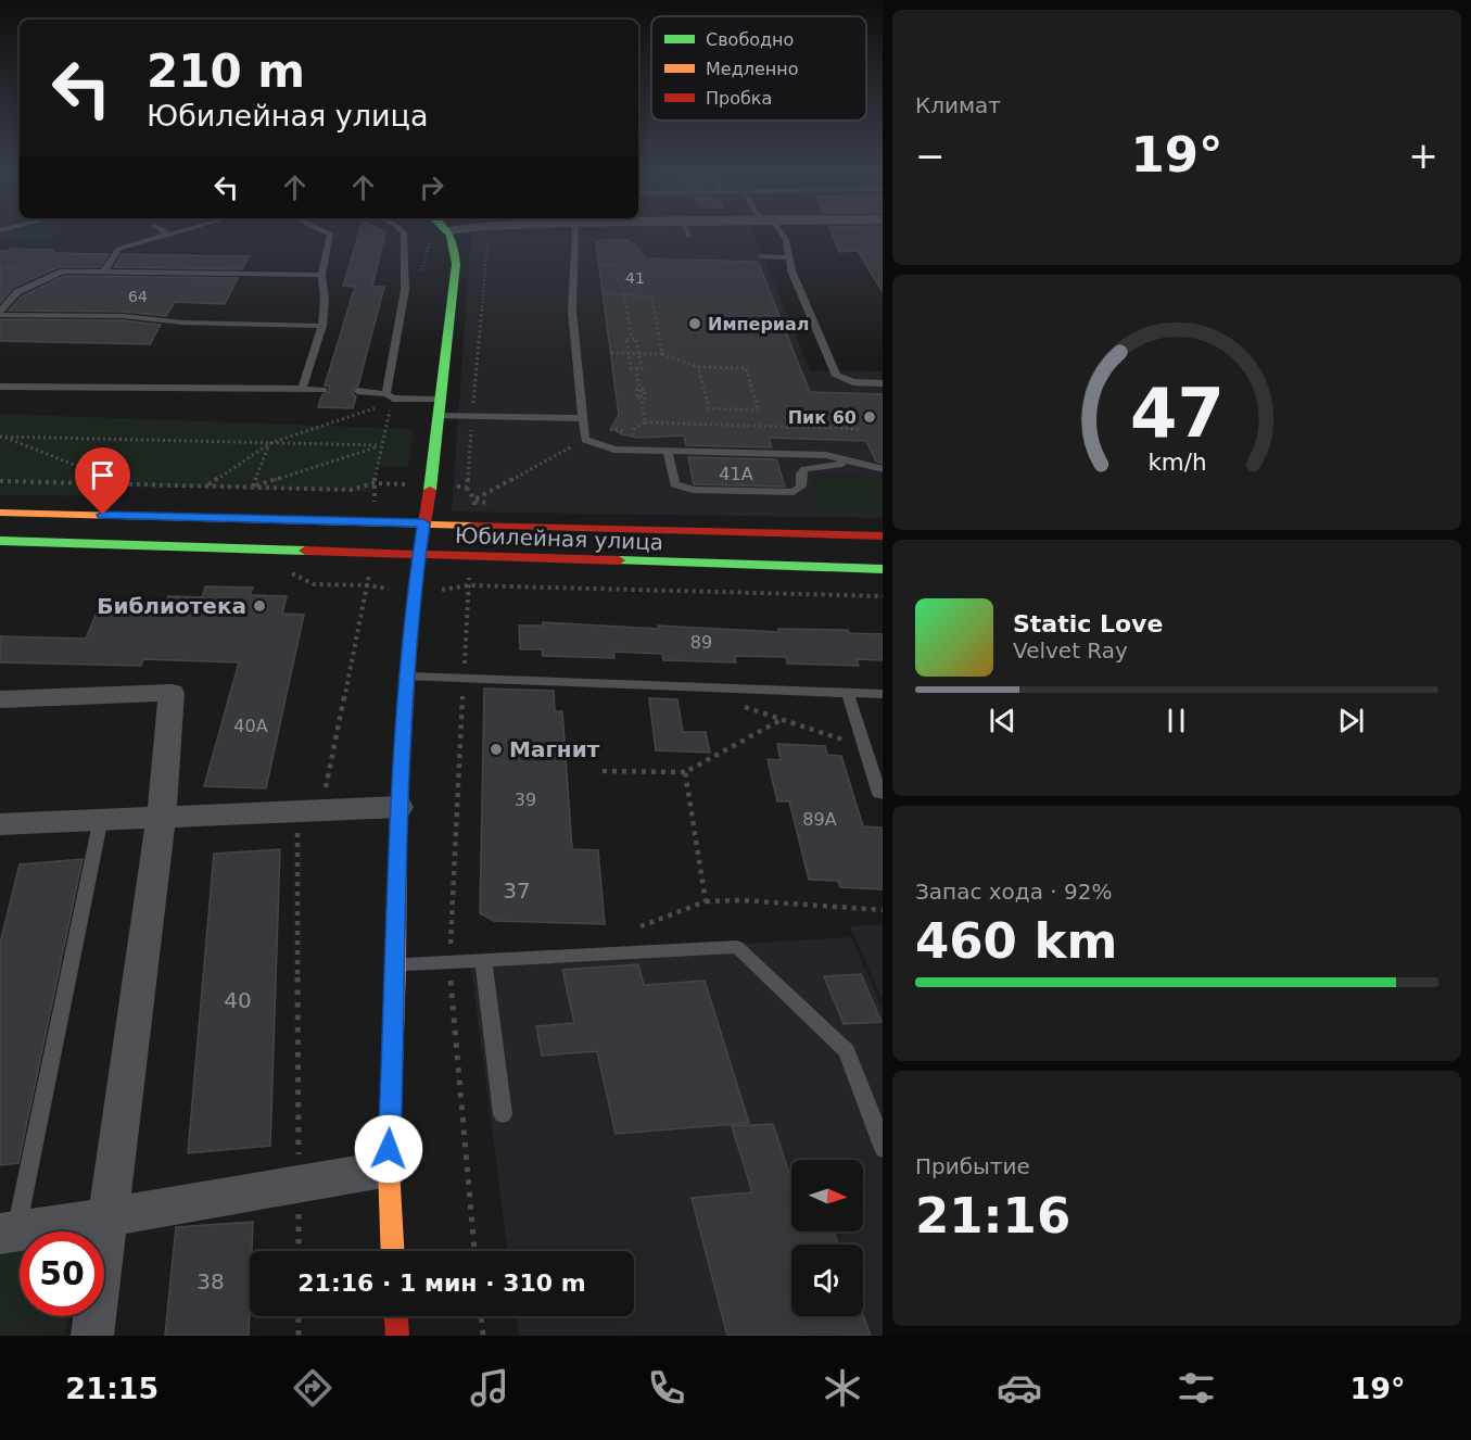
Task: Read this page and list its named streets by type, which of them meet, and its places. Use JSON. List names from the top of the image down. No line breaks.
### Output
{"streets":{"main road":["Юбилейная улица"]},"places":["Империал","Пик 60","Библиотека","Магнит"],"house_numbers":["41","64","41А","89","40А","39","89А","37","40","38"],"legend":["Свободно","Медленно","Пробка"],"north":"right","page":{"tile":["Климат",["Запас хода · 92%","460 km"],["Прибытие","21:16"]],"turn":["210 m","Юбилейная улица"],"heat":["−","19°","+"],"song":["Static Love","Velvet Ray"],"limit":"50","trip":"21:16 · 1 мин · 310 m","tabs":["21:15","19°"],"gauge":["47","km/h"]}}
